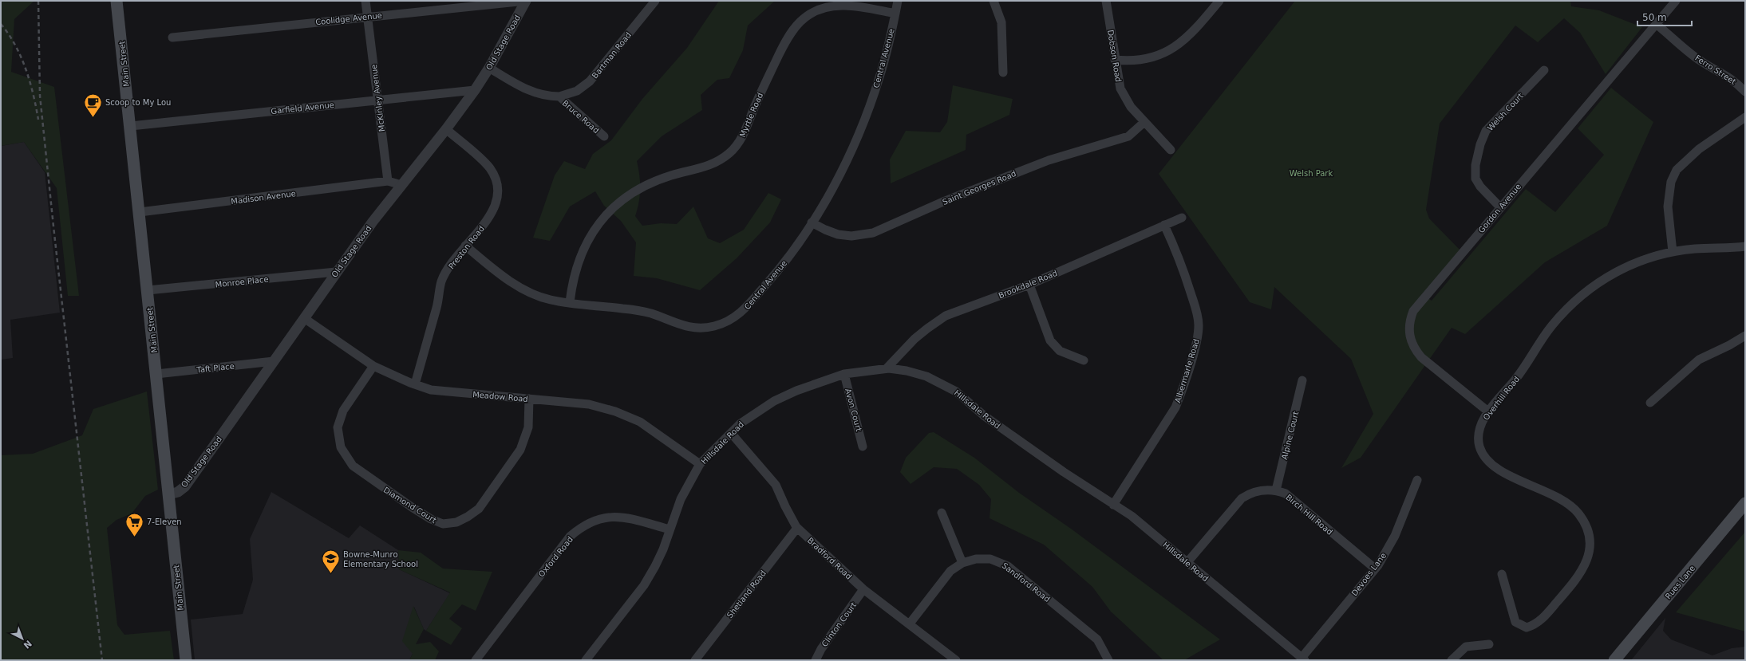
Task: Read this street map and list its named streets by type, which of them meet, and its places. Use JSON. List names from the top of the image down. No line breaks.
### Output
{"streets":{"main road":["Main Street","Rues Lane"],"street":["Coolidge Avenue","Old Stage Road","Bartman Road","Dobson Road","Central Avenue","Ferro Street","McKinley Avenue","Garfield Avenue","Welsh Court","Myrtle Road","Bruce Road","Saint Georges Road","Madison Avenue","Gordon Avenue","Preston Road","Monroe Place","Brookdale Road","Taft Place","Albermarle Road","Meadow Road","Overhill Road","Hillsdale Road","Avon Court","Alpine Court","Diamond Court","Birch Hill Road","Oxford Road","Bradford Road","Devoes Lane","Sandford Road","Shetland Road","Clinton Court"]},"crossings":[["Coolidge Avenue","Old Stage Road"],["Coolidge Avenue","McKinley Avenue"],["Old Stage Road","Main Street"],["Old Stage Road","Garfield Avenue"],["Old Stage Road","Bruce Road"],["Old Stage Road","Preston Road"],["Old Stage Road","Monroe Place"],["Old Stage Road","Taft Place"],["Old Stage Road","Meadow Road"],["Bartman Road","Bruce Road"],["Dobson Road","Saint Georges Road"],["Central Avenue","Myrtle Road"],["Central Avenue","Saint Georges Road"],["Central Avenue","Preston Road"],["Main Street","Garfield Avenue"],["Main Street","Madison Avenue"],["Main Street","Monroe Place"],["Main Street","Taft Place"],["Ferro Street","Gordon Avenue"],["McKinley Avenue","Garfield Avenue"],["McKinley Avenue","Madison Avenue"],["Welsh Court","Gordon Avenue"],["Gordon Avenue","Overhill Road"],["Preston Road","Meadow Road"],["Brookdale Road","Albermarle Road"],["Brookdale Road","Hillsdale Road"],["Albermarle Road","Hillsdale Road"],["Meadow Road","Hillsdale Road"],["Meadow Road","Diamond Court"],["Hillsdale Road","Avon Court"],["Hillsdale Road","Birch Hill Road"],["Hillsdale Road","Oxford Road"],["Hillsdale Road","Bradford Road"],["Hillsdale Road","Devoes Lane"],["Alpine Court","Birch Hill Road"],["Birch Hill Road","Devoes Lane"],["Bradford Road","Sandford Road"],["Bradford Road","Shetland Road"],["Bradford Road","Clinton Court"]],"parks":["Welsh Park"],"places":{"cafe":["Scoop to My Lou"],"supermarket":["7-Eleven"],"school or university":["Bowne-Munro Elementary School"]},"scale_bar":"50 m","north":"bottom right"}
